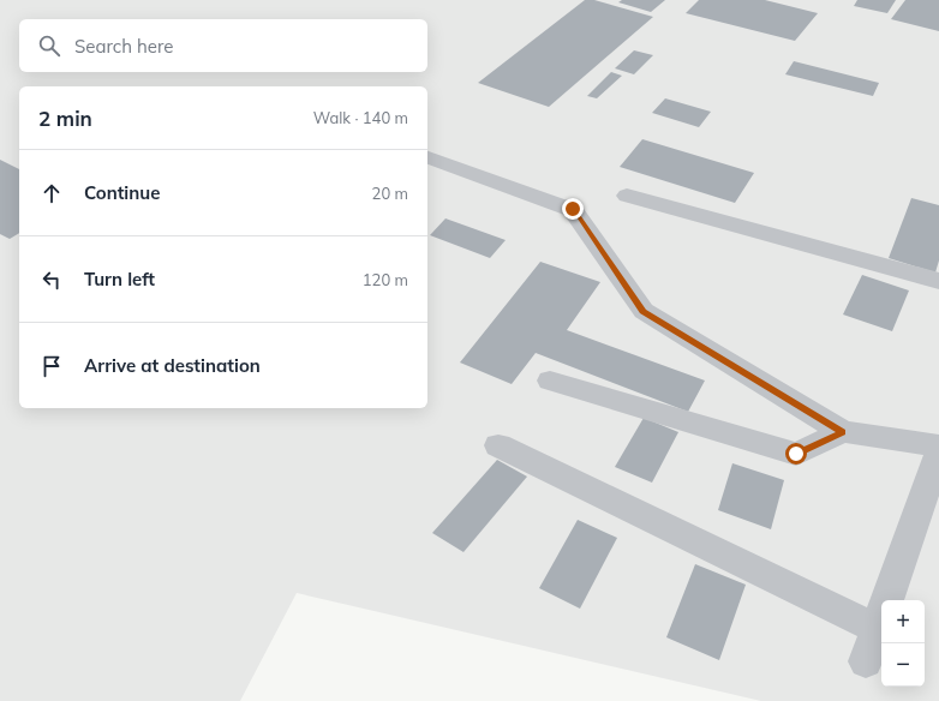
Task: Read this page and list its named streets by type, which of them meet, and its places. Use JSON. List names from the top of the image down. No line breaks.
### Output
{"page":{"search":"Search here","heading":["2 min","Walk · 140 m"],"list":[["Continue","20 m"],["Turn left","120 m"],"Arrive at destination"],"map_buttons":["+","−"]}}
